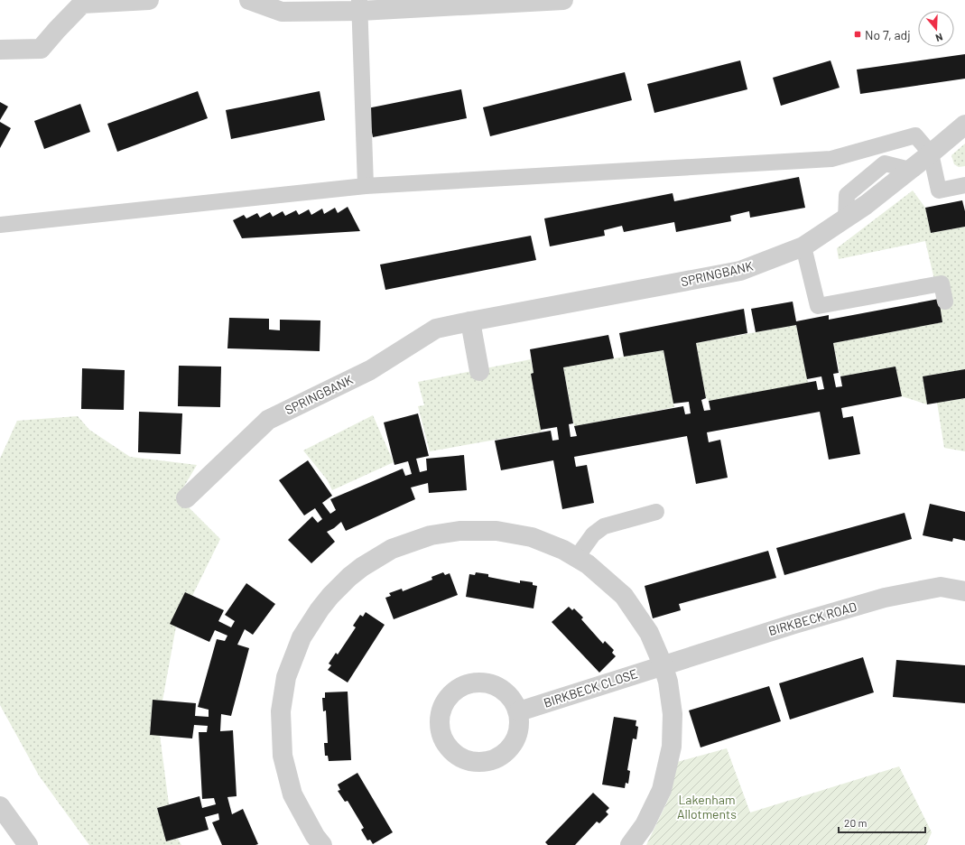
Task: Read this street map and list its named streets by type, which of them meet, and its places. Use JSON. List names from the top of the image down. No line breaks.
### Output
{"streets":{"street":["SPRINGBANK","BIRKBECK ROAD","BIRKBECK CLOSE"]},"crossings":[["BIRKBECK ROAD","BIRKBECK CLOSE"]],"parks":["Lakenham Allotments"],"places":{"transit":["No 7, adj"]},"scale_bar":"20 m","north":"bottom"}
